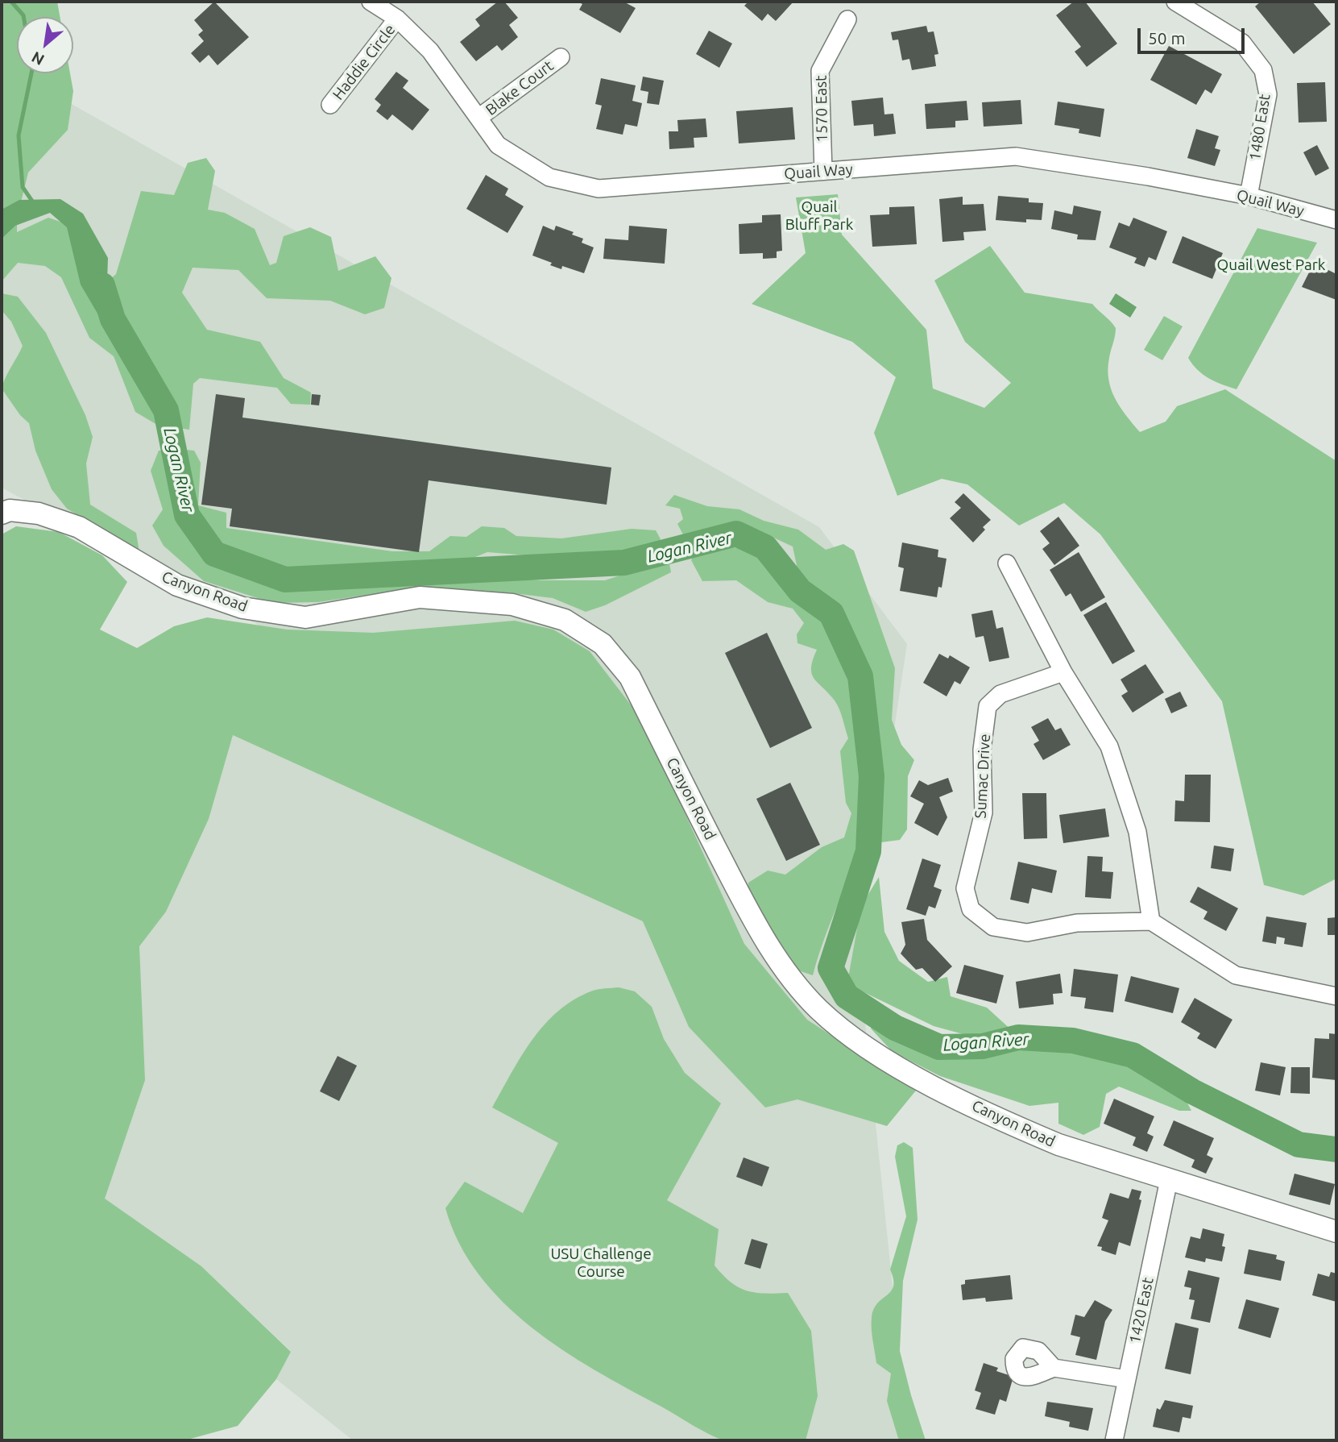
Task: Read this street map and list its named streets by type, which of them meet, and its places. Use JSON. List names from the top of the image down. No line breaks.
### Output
{"streets":{"street":["Haddie Circle","Blake Court","1570 East","1480 East","Quail Way","Canyon Road","Sumac Drive","1420 East"]},"crossings":[["Haddie Circle","Quail Way"],["Blake Court","Quail Way"],["1570 East","Quail Way"],["1480 East","Quail Way"],["Canyon Road","1420 East"]],"water":["Logan River"],"parks":["Quail Bluff Park","Quail West Park","USU Challenge Course"],"scale_bar":"50 m","north":"bottom left"}
